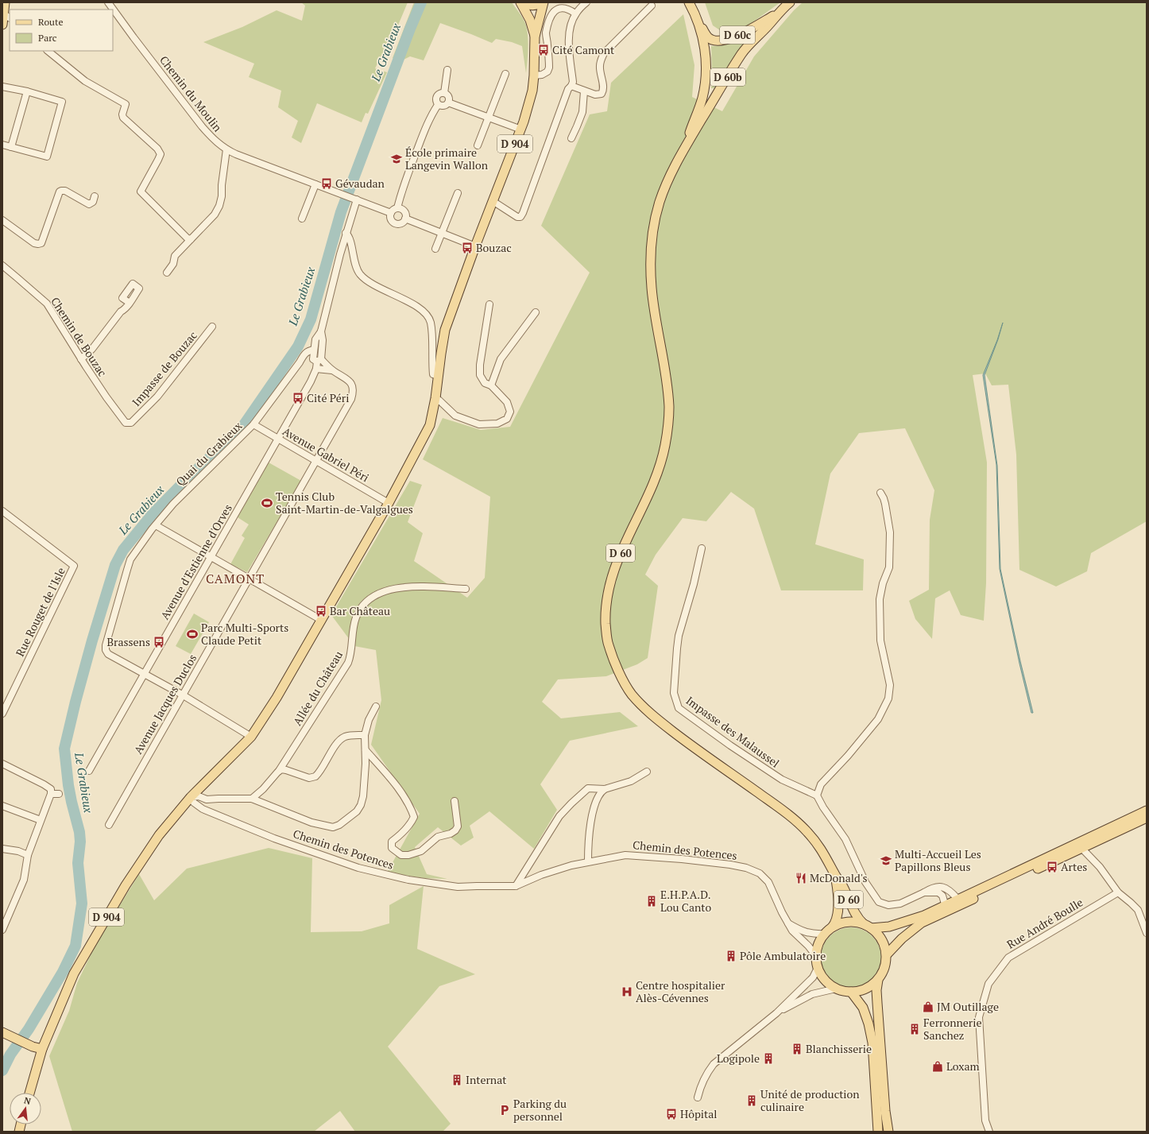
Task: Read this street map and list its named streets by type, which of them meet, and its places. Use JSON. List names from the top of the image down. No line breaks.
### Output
{"streets":{"main road":["D 60c","D 60b","D 904","D 60"],"street":["Chemin du Moulin","Chemin de Bouzac","Impasse de Bouzac","Quai du Grabieux","Avenue Gabriel Péri","Avenue d'Estienne d'Orves","Rue Rouget de l'Isle","Allée du Château","Avenue Jacques Duclos","Impasse des Malaussel","Chemin des Potences","Rue André Boulle"]},"crossings":[["D 60c","D 60b"],["D 60c","D 60"],["D 60b","D 60"],["D 904","Avenue Gabriel Péri"],["D 904","Chemin des Potences"],["Chemin de Bouzac","Impasse de Bouzac"],["Quai du Grabieux","Avenue Gabriel Péri"],["Quai du Grabieux","Avenue d'Estienne d'Orves"],["Avenue Gabriel Péri","Avenue d'Estienne d'Orves"],["Avenue Gabriel Péri","Avenue Jacques Duclos"],["D 60","Chemin des Potences"],["Avenue d'Estienne d'Orves","Avenue Jacques Duclos"]],"districts":["CAMONT"],"water":["Le Grabieux"],"places":{"bus stop":["Cité Camont","Gévaudan","Bouzac","Cité Péri","Bar Château","Brassens","Artes","Hôpital"],"school or university":["École primaire Langevin Wallon","Multi-Accueil Les Papillons Bleus"],"sports":["Tennis Club Saint-Martin-de-Valgalgues","Parc Multi-Sports Claude Petit"],"restaurant":["McDonald's"],"building":["E.H.P.A.D. Lou Canto","Pôle Ambulatoire","Ferronnerie Sanchez","Blanchisserie","Logipole","Internat","Unité de production culinaire"],"hospital":["Centre hospitalier Alès-Cévennes"],"shop":["JM Outillage","Loxam"],"parking":["Parking du personnel"]},"legend":["Route","Parc"],"north":"top"}
